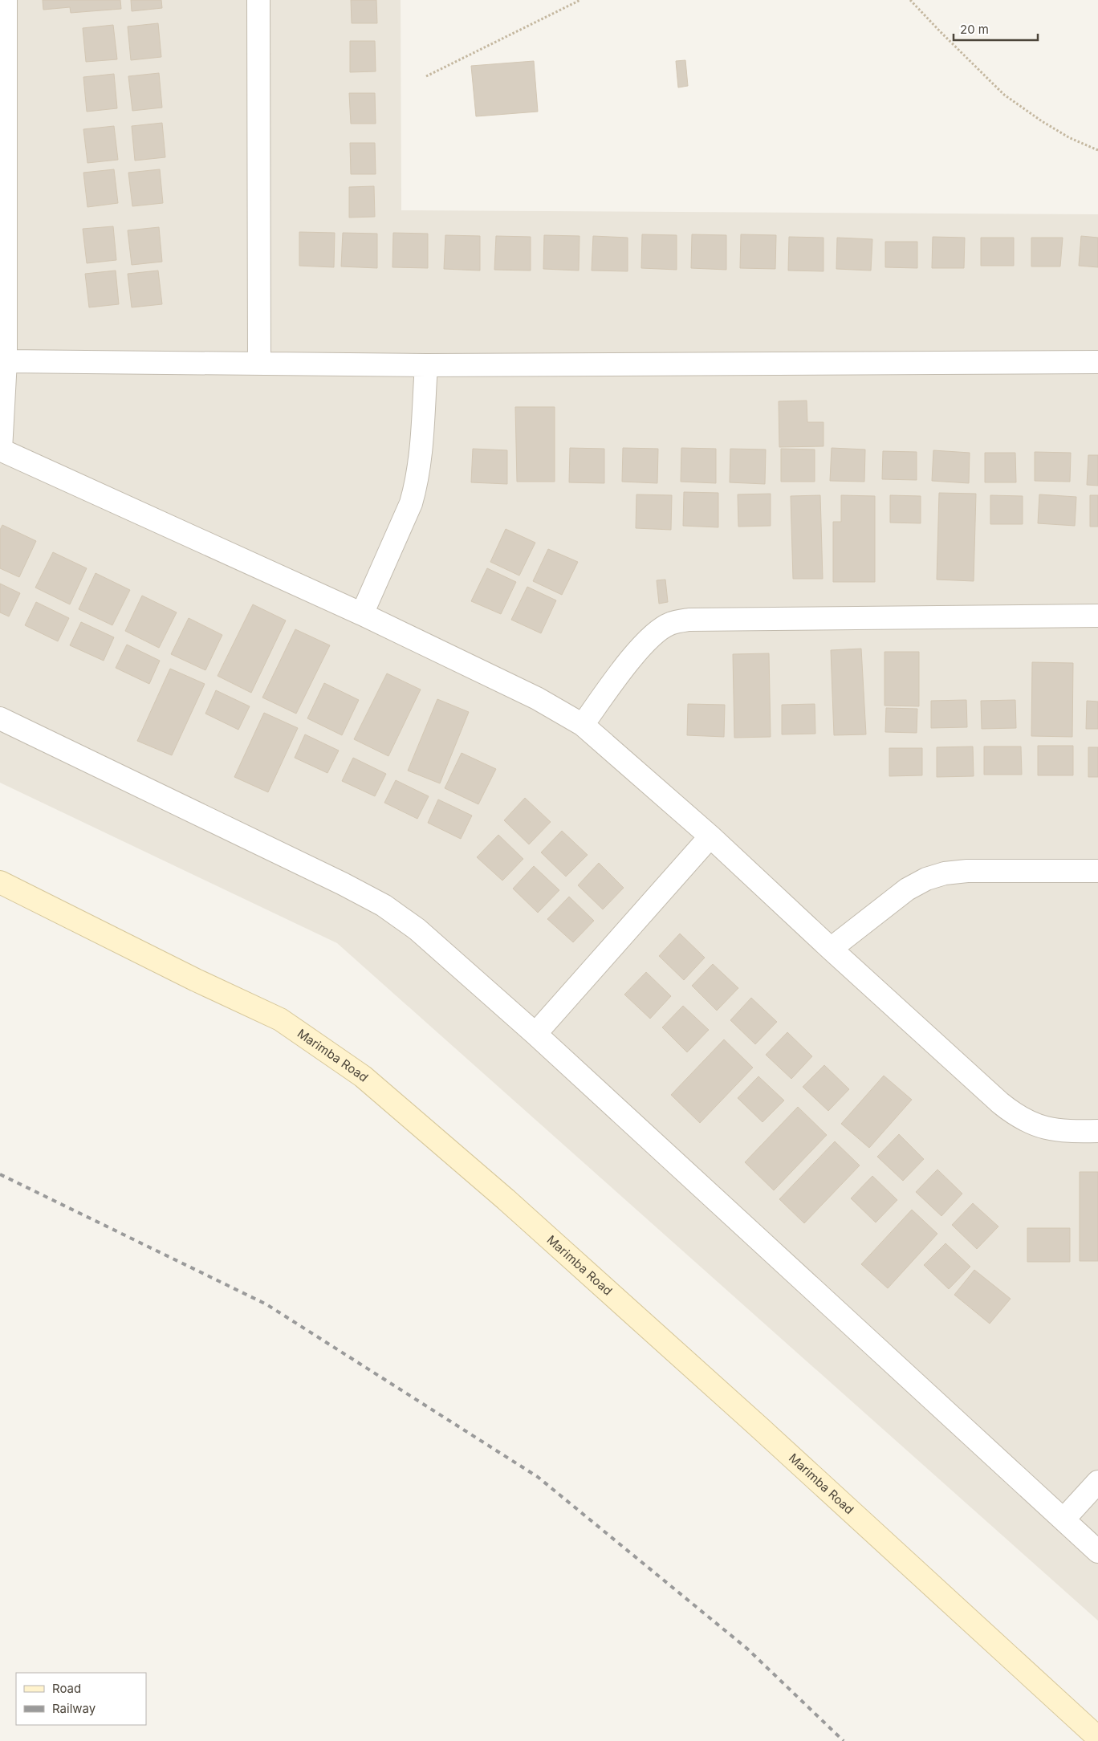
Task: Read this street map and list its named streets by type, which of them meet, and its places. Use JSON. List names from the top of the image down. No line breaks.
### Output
{"streets":{"street":["Marimba Road"]},"legend":["Road","Railway"],"scale_bar":"20 m"}
